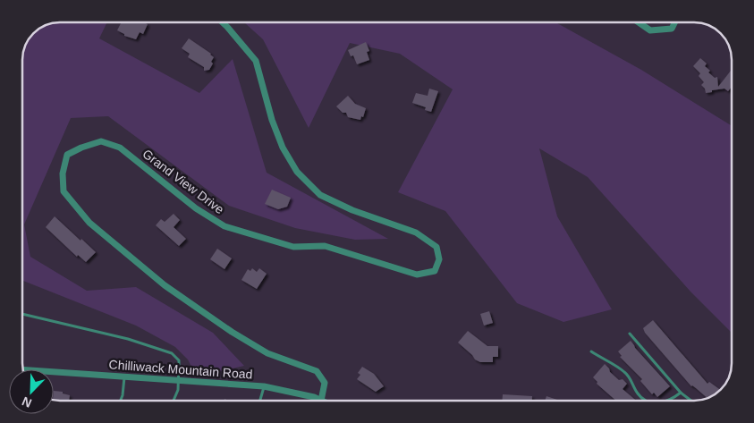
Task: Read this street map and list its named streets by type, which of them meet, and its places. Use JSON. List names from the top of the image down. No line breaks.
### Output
{"streets":{"street":["Grand View Drive","Chilliwack Mountain Road"]},"crossings":[["Grand View Drive","Chilliwack Mountain Road"]],"north":"bottom left"}
